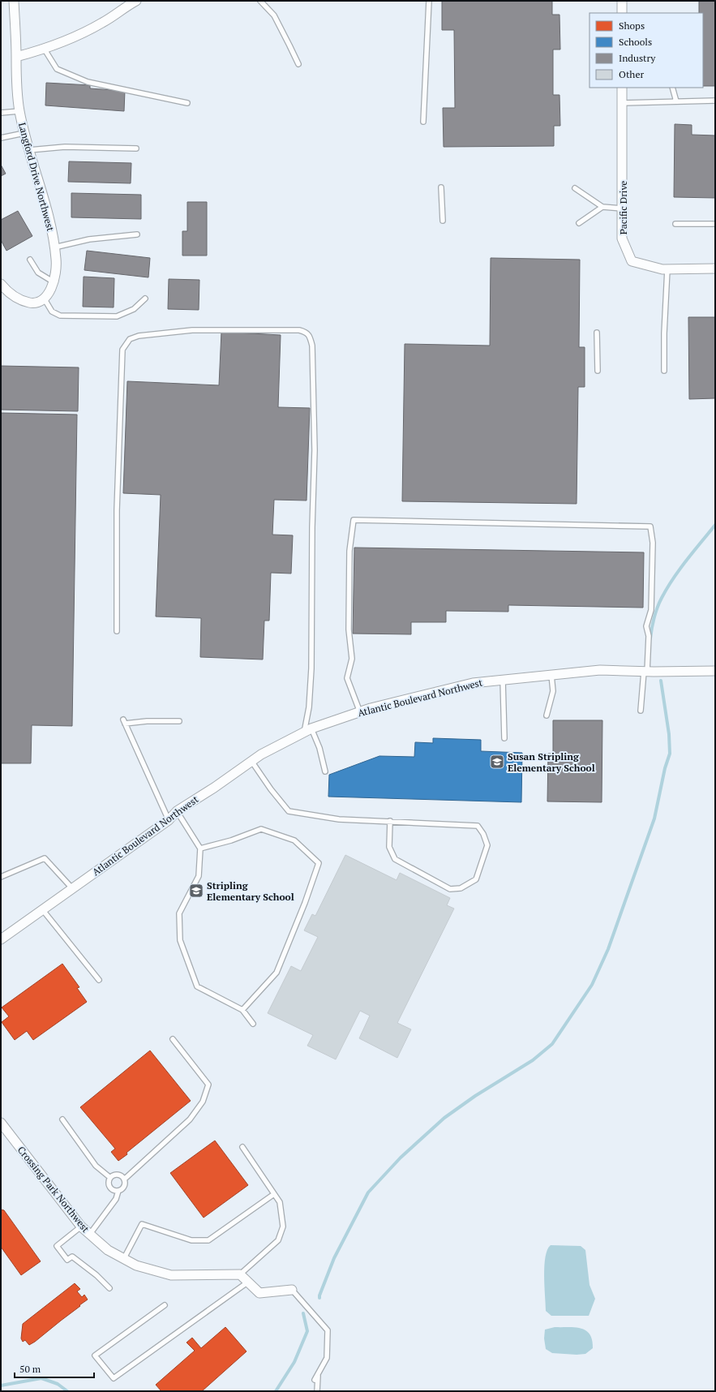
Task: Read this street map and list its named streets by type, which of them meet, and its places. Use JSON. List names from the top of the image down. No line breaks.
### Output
{"streets":{"street":["Langford Drive Northwest","Pacific Drive","Atlantic Boulevard Northwest","Crossing Park Northwest"]},"places":{"school or university":["Susan Stripling Elementary School","Stripling Elementary School"]},"legend":["Shops","Schools","Industry","Other"],"scale_bar":"50 m"}
